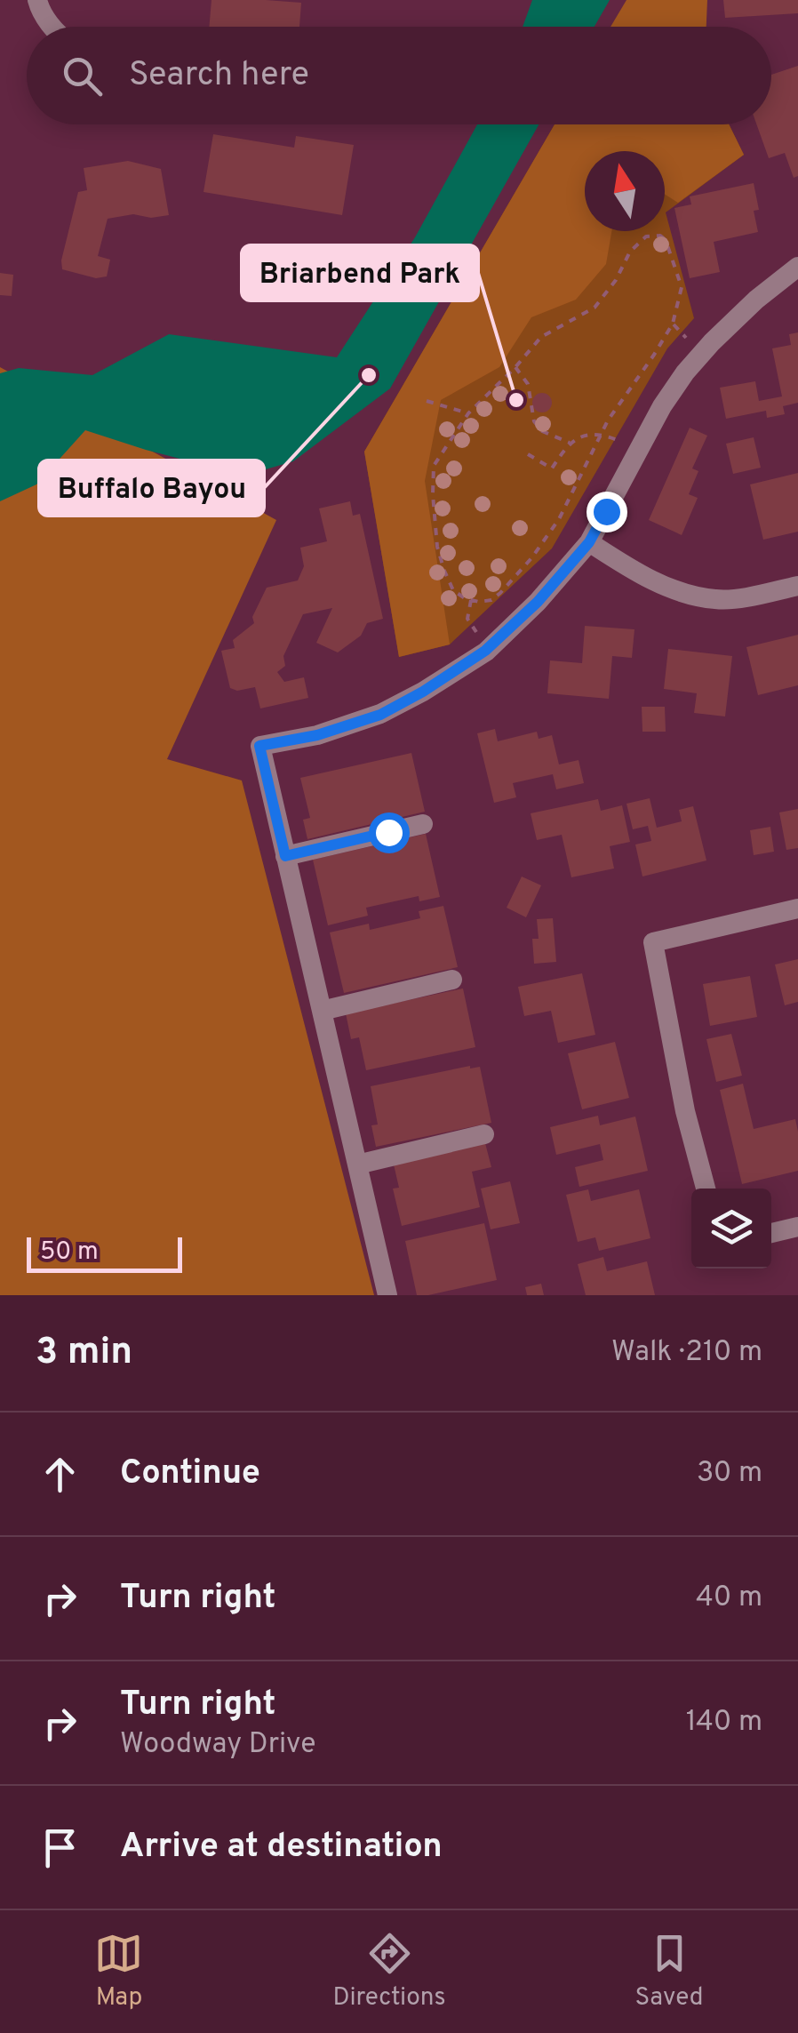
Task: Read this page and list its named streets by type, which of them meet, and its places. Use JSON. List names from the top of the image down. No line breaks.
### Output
{"places":["Buffalo Bayou","Briarbend Park"],"scale_bar":"50 m","north":"top","page":{"search":"Search here","scale":"50 m","heading":["3 min","Walk · 210 m"],"list":[["Continue","30 m"],["Turn right","40 m"],["Turn right","Woodway Drive","140 m"],"Arrive at destination"],"nav":["Map","Directions","Saved"]}}
